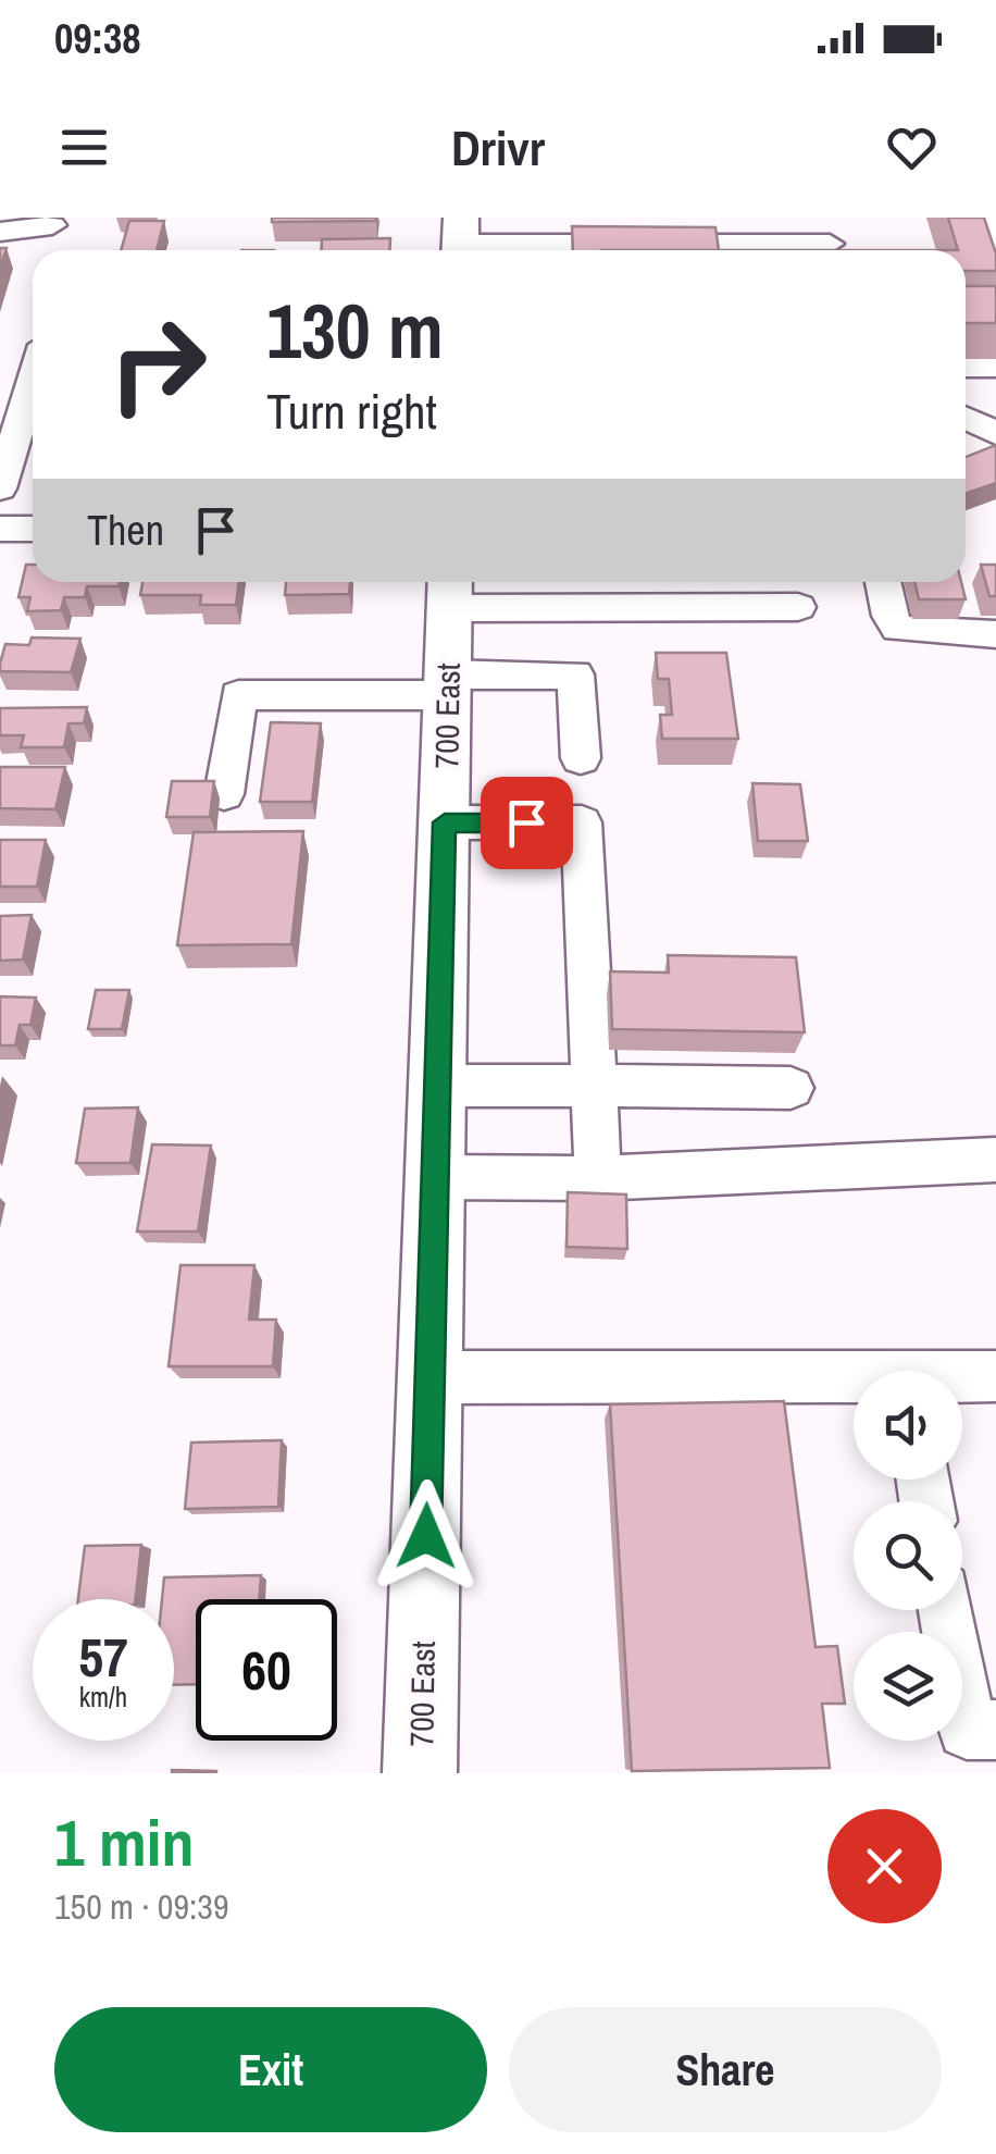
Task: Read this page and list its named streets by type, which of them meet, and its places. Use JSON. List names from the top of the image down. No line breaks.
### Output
{"streets":{"main road":["700 East"]},"page":{"status":"09:38","header":"Drivr","turn":["130 m","Turn right"],"then":"Then","speed":"57 km/h","limit":"60","heading":["1 min","150 m · 09:39"],"buttons":["Exit","Share"]}}
